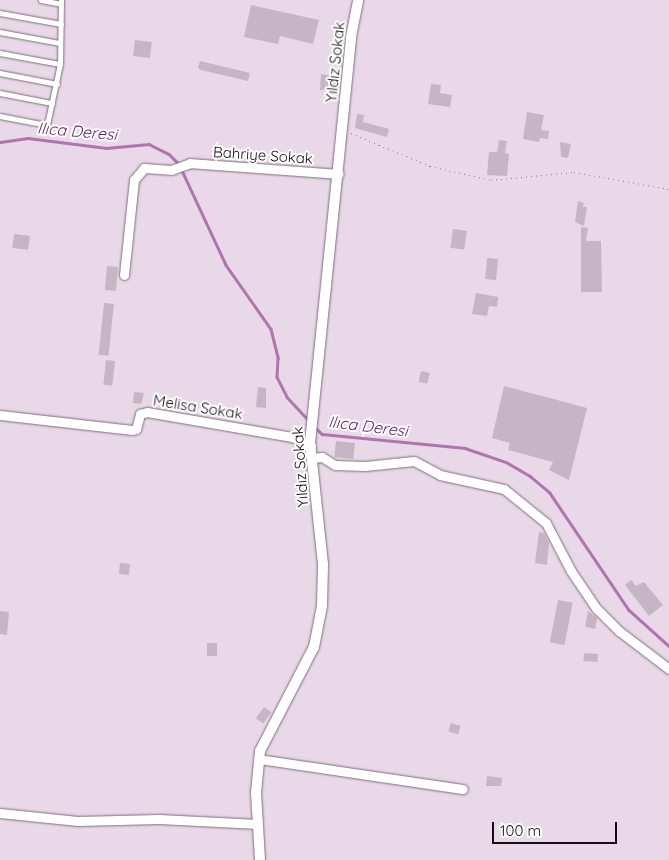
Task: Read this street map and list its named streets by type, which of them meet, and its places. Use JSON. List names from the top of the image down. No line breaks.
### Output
{"streets":{"street":["Yıldız Sokak","Bahriye Sokak","Melisa Sokak"]},"crossings":[["Yıldız Sokak","Bahriye Sokak"],["Yıldız Sokak","Melisa Sokak"]],"water":["Ilıca Deresi"],"scale_bar":"100 m"}
